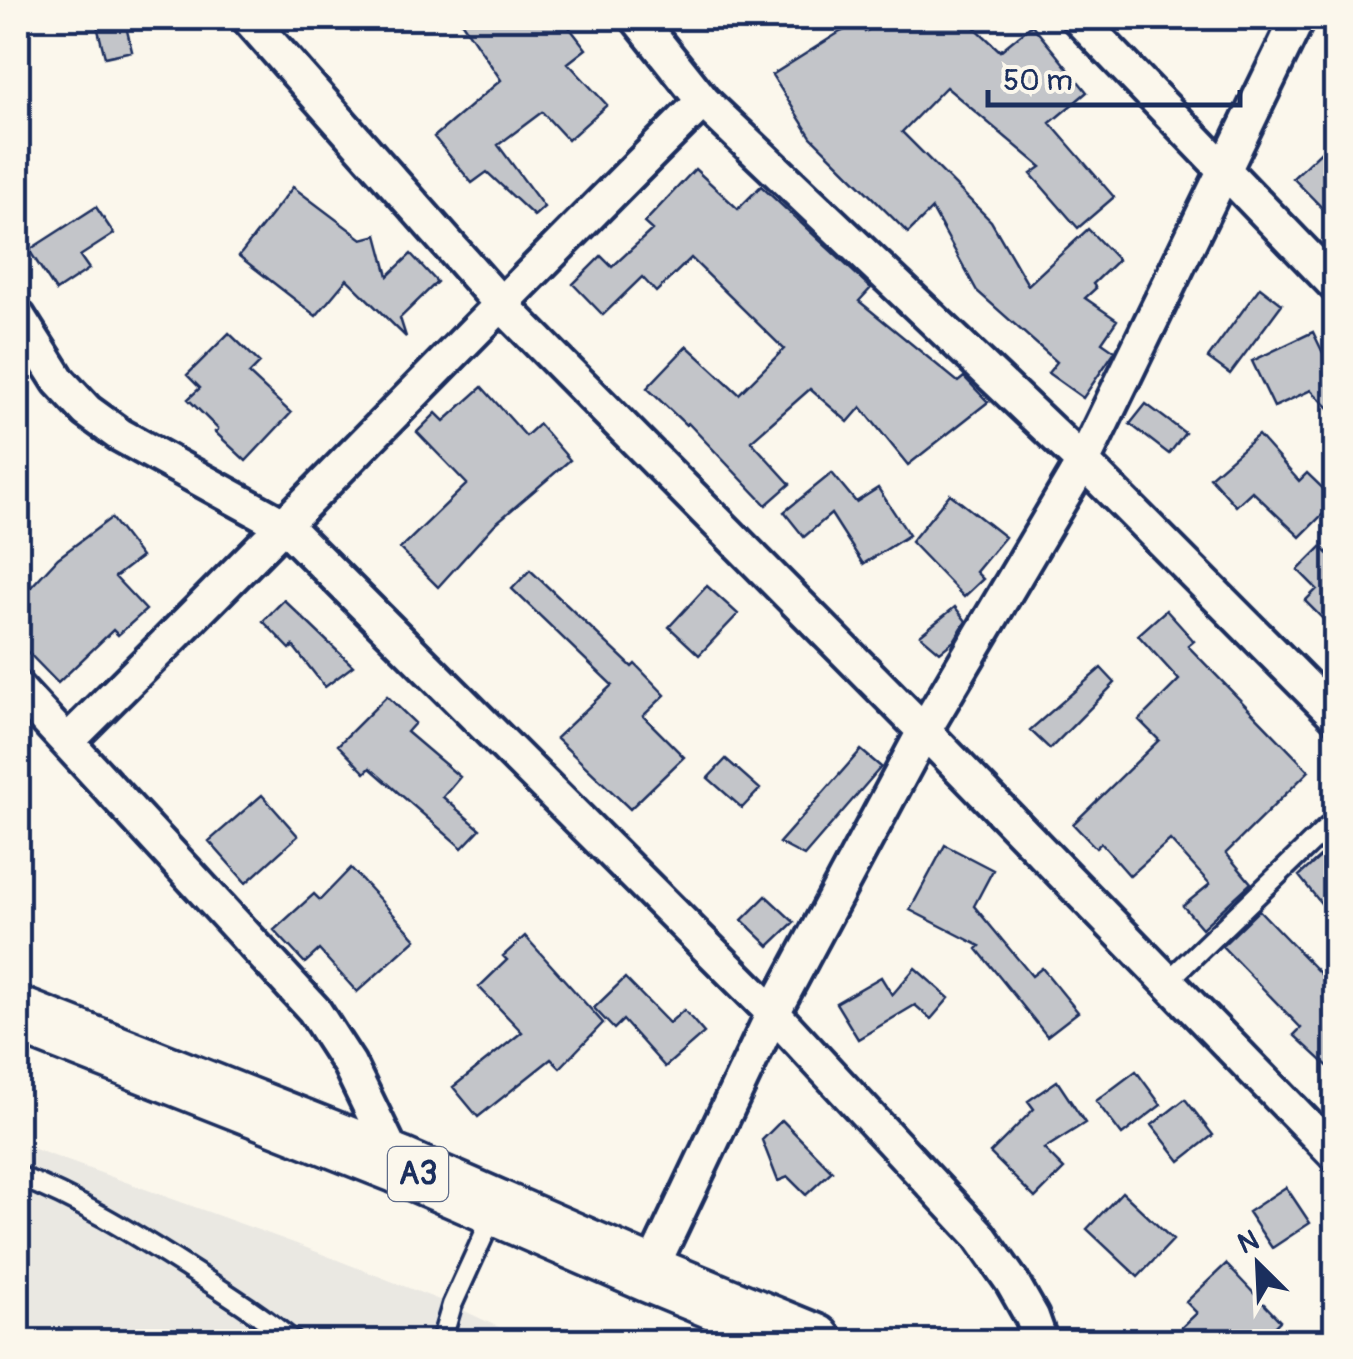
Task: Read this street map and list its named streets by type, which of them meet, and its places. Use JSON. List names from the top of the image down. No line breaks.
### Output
{"streets":{"highway":["A3"]},"scale_bar":"50 m","north":"top left"}
